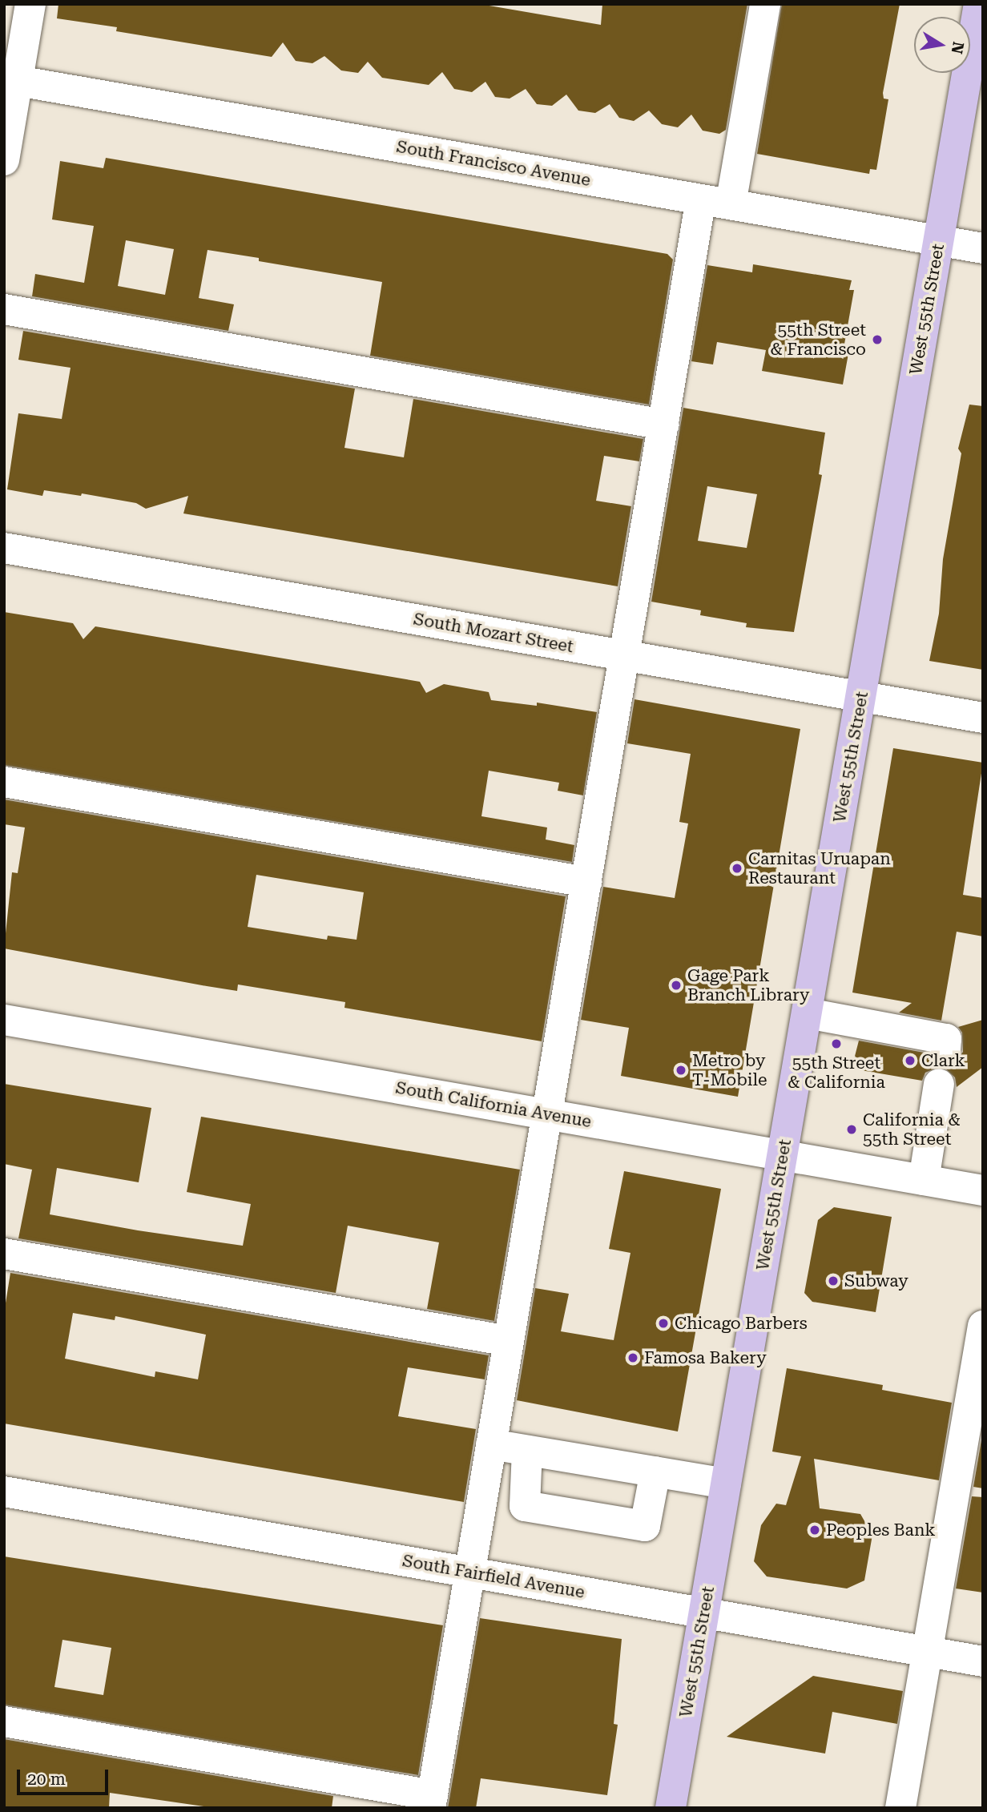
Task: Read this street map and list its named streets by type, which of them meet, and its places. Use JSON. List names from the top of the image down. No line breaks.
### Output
{"streets":{"main road":["West 55th Street"],"street":["South Francisco Avenue","South Mozart Street","South California Avenue","South Fairfield Avenue"]},"crossings":[["South Francisco Avenue","West 55th Street"],["West 55th Street","South Mozart Street"],["West 55th Street","South California Avenue"],["West 55th Street","South Fairfield Avenue"]],"places":["55th Street & Francisco","Carnitas Uruapan Restaurant","Gage Park Branch Library","55th Street & California","Clark","Metro by T-Mobile","California & 55th Street","Subway","Chicago Barbers","Famosa Bakery","Peoples Bank"],"scale_bar":"20 m","north":"right"}
